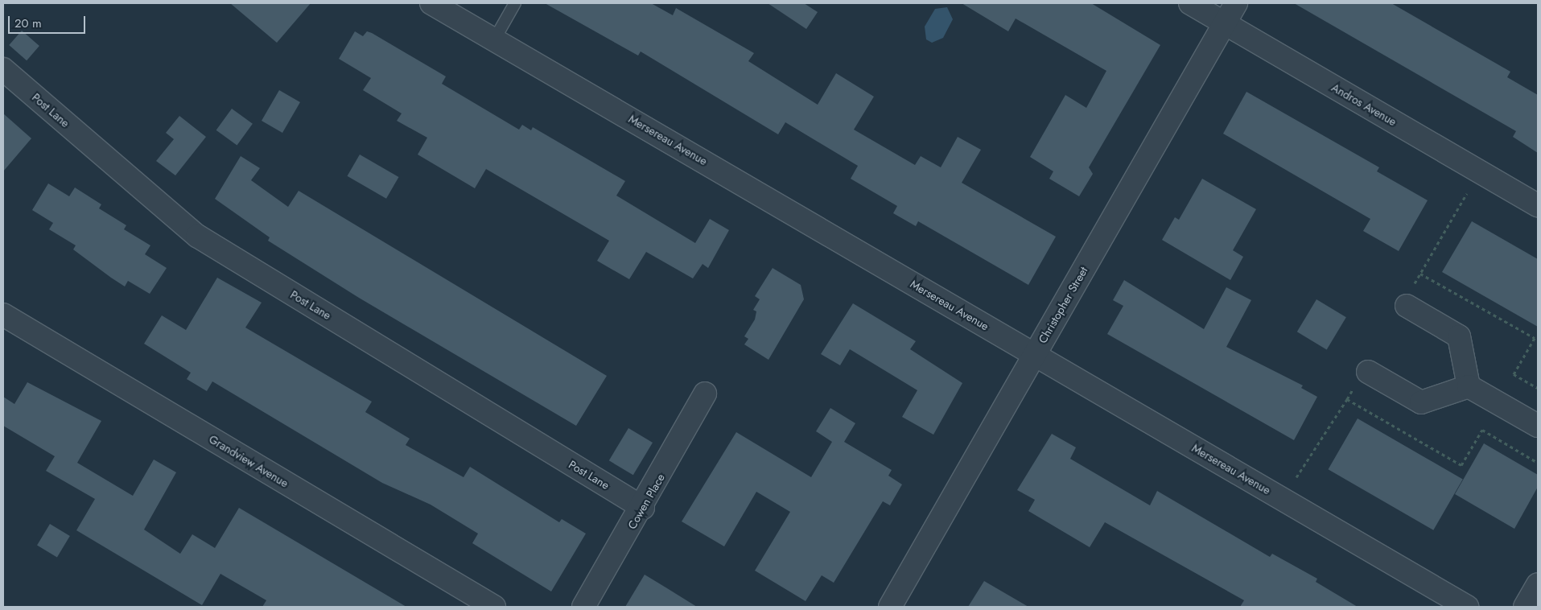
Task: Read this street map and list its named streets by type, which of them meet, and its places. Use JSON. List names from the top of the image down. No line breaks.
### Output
{"streets":{"street":["Andros Avenue","Post Lane","Mersereau Avenue","Christopher Street","Grandview Avenue","Cowen Place"]},"crossings":[["Andros Avenue","Christopher Street"],["Post Lane","Cowen Place"],["Mersereau Avenue","Christopher Street"]],"scale_bar":"20 m"}
